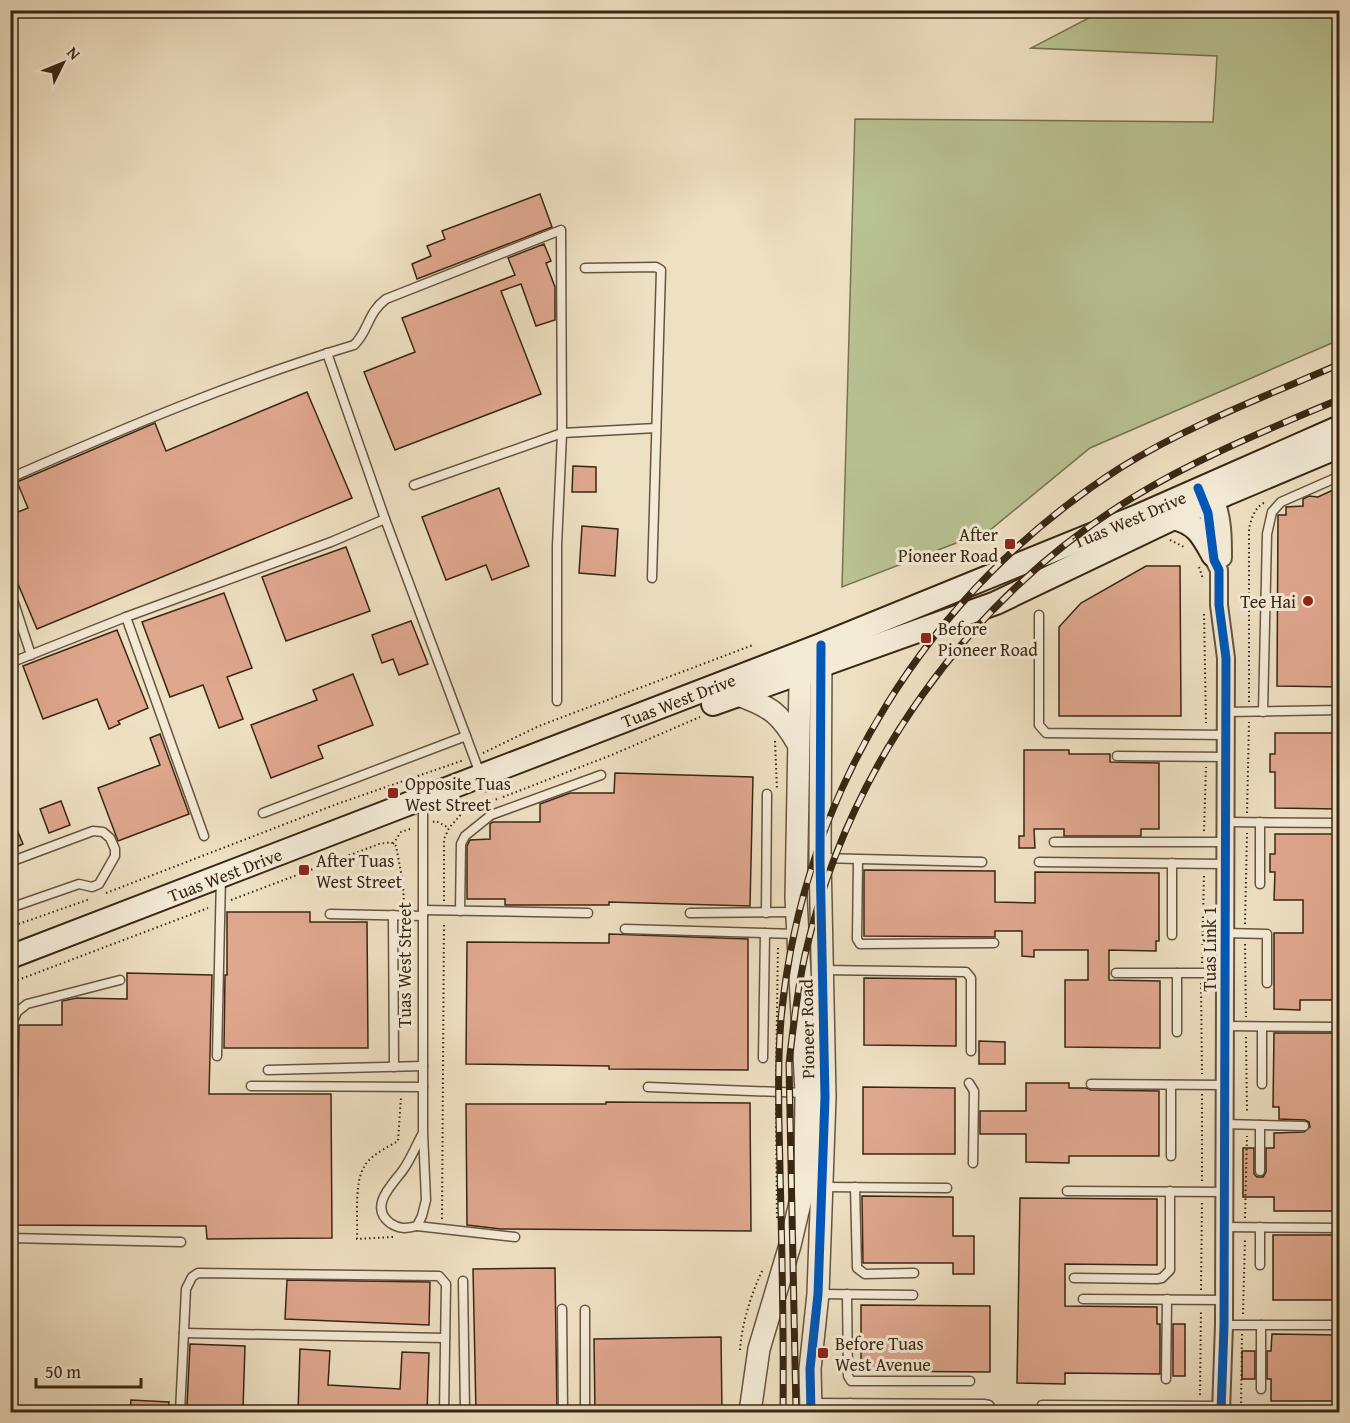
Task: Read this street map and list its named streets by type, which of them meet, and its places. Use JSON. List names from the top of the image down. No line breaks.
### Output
{"streets":{"main road":["Tuas West Drive"],"street":["Tuas Link 1","Pioneer Road"],"lane":["Tuas West Street"]},"crossings":[["Tuas West Drive","Tuas Link 1"],["Tuas West Drive","Tuas West Street"],["Tuas West Drive","Pioneer Road"]],"places":{"transit":["After Pioneer Road","Before Pioneer Road","Opposite Tuas West Street","After Tuas West Street","Before Tuas West Avenue"],"other":["Tee Hai"]},"scale_bar":"50 m","north":"top right"}
